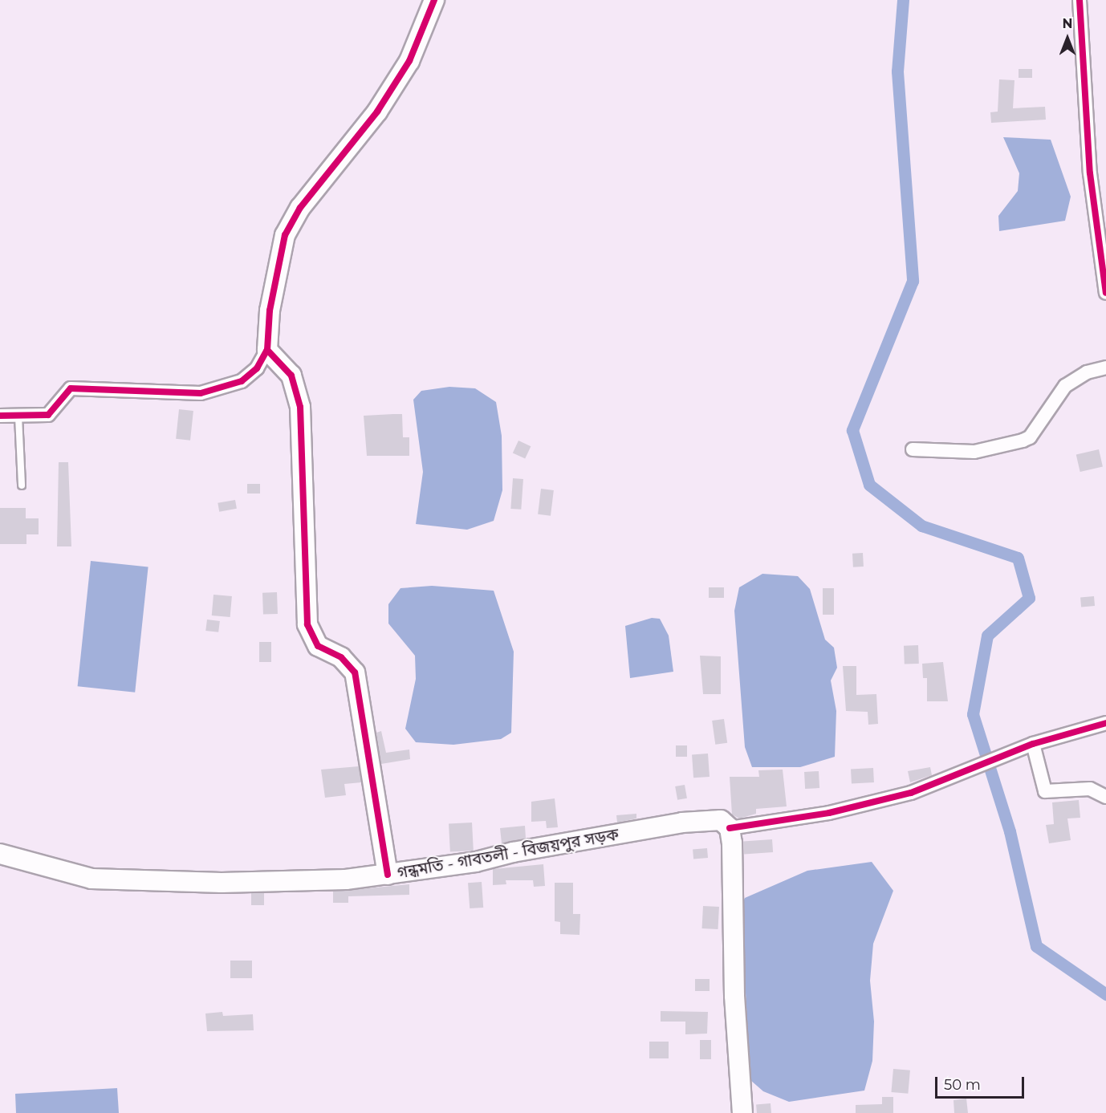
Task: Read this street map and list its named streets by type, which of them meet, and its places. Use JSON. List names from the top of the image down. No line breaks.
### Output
{"streets":{"main road":["গন্ধমতি - গাবতলী - বিজয়পুর সড়ক"]},"scale_bar":"50 m","north":"top"}
